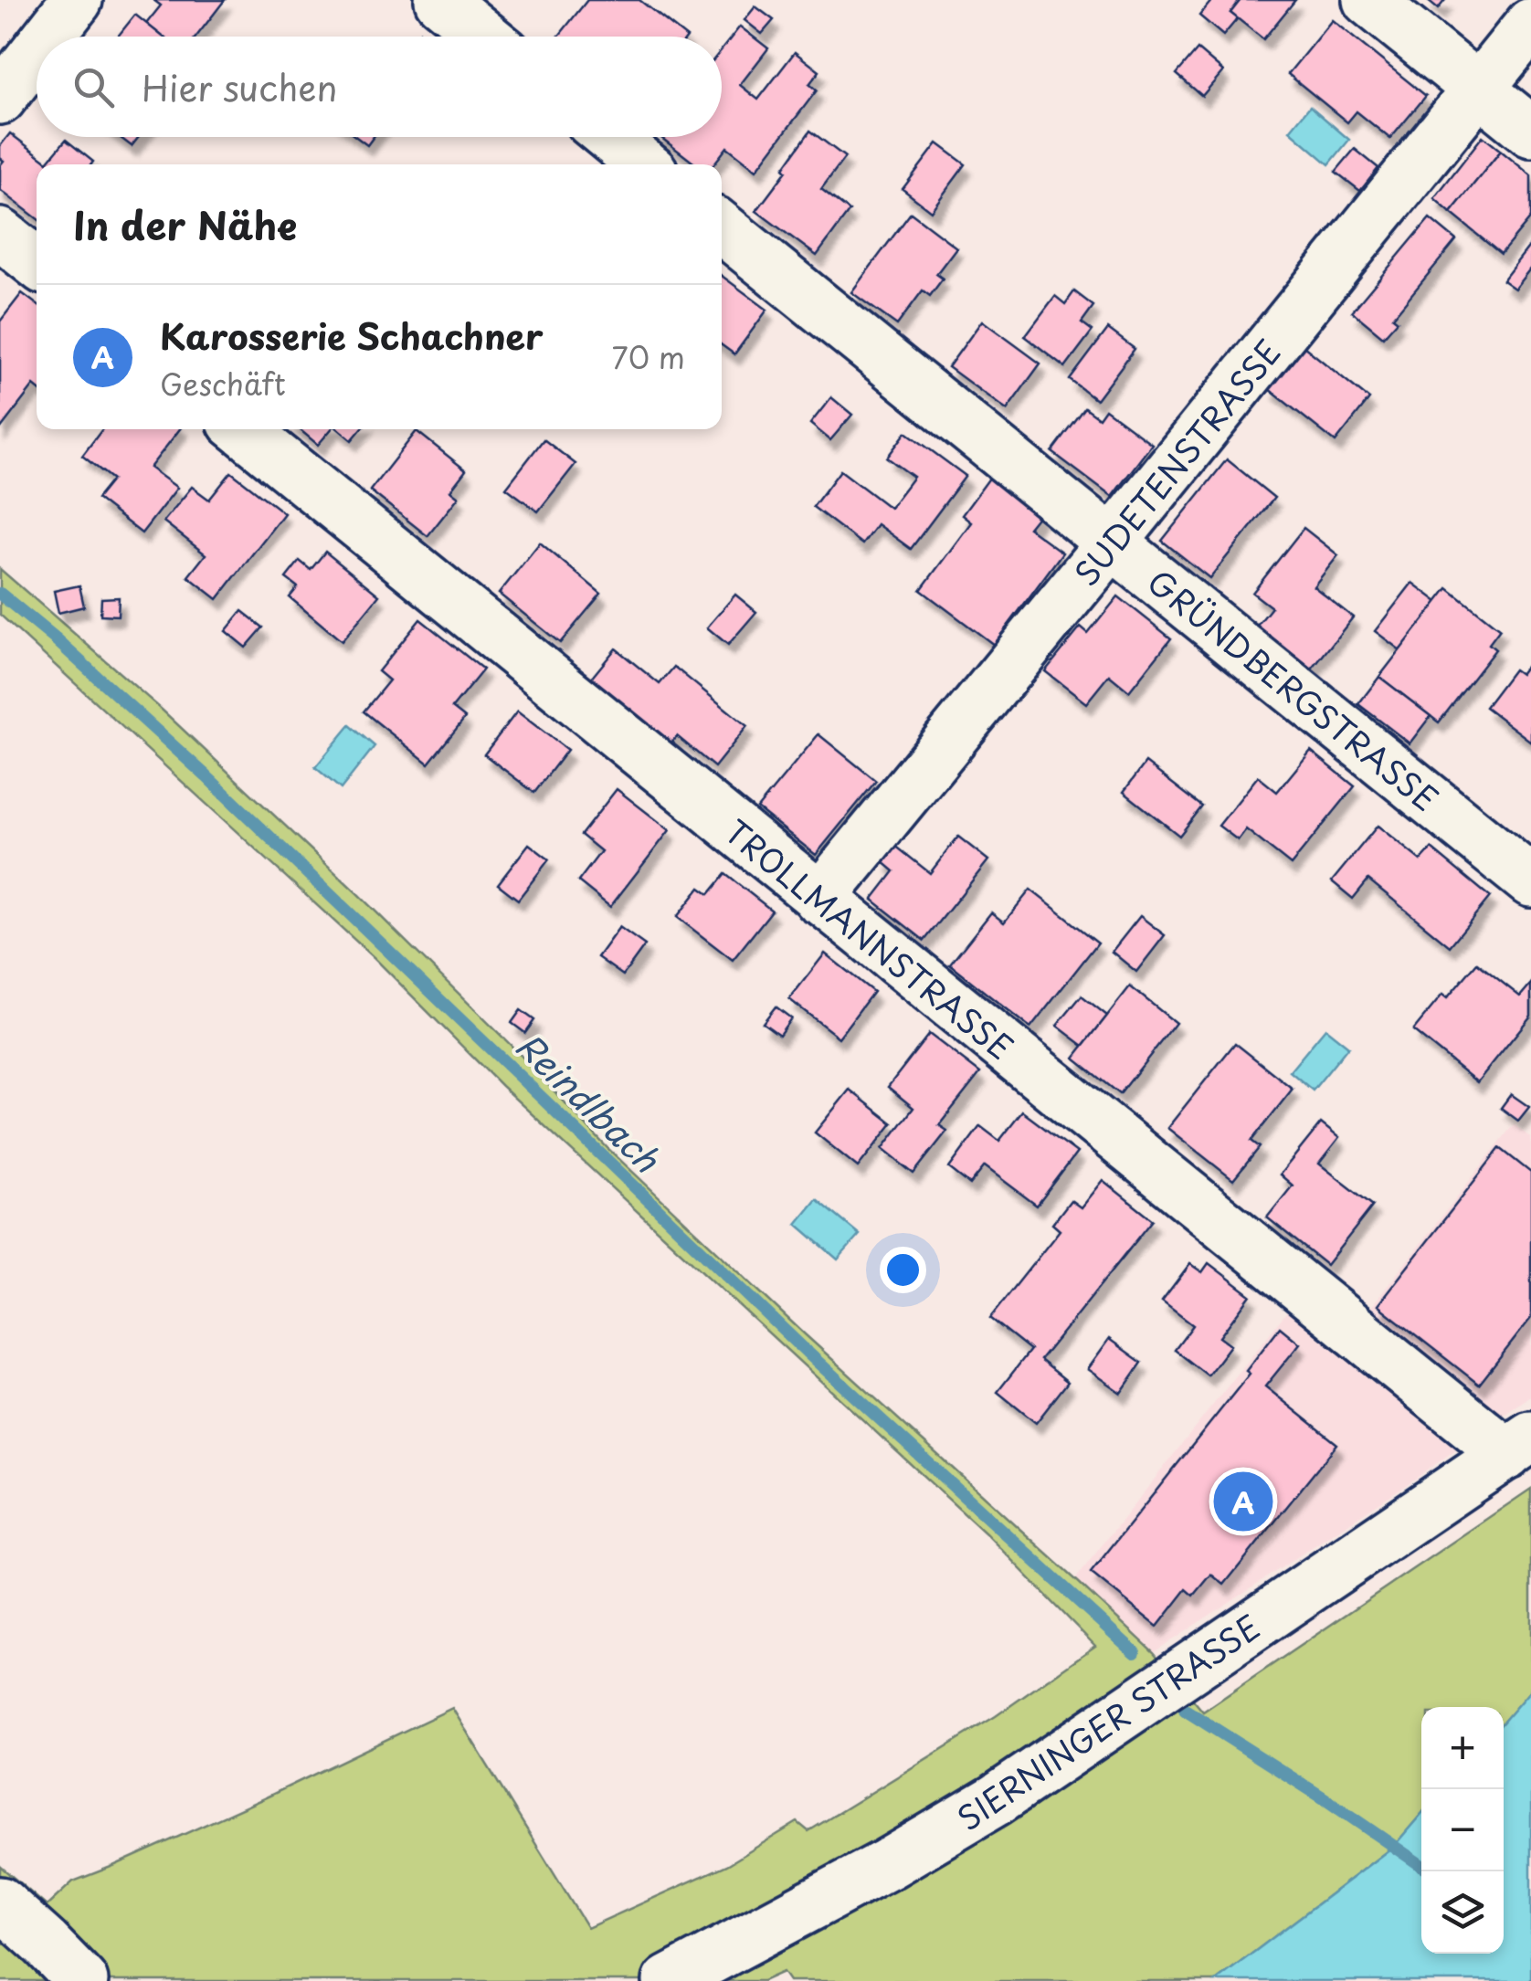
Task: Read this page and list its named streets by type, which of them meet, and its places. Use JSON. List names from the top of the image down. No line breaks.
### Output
{"streets":{"street":["SUDETENSTRASSE","GRÜNDBERGSTRASSE","TROLLMANNSTRASSE","SIERNINGER STRASSE"]},"crossings":[["SUDETENSTRASSE","GRÜNDBERGSTRASSE"],["SUDETENSTRASSE","TROLLMANNSTRASSE"],["TROLLMANNSTRASSE","SIERNINGER STRASSE"]],"water":["Reindlbach"],"page":{"search":"Hier suchen","heading":"In der Nähe","list":[{"mark":"A","name":"Karosserie Schachner","note":"Geschäft","value":"70 m"}],"pins":"A","map_buttons":["+","−"]}}
